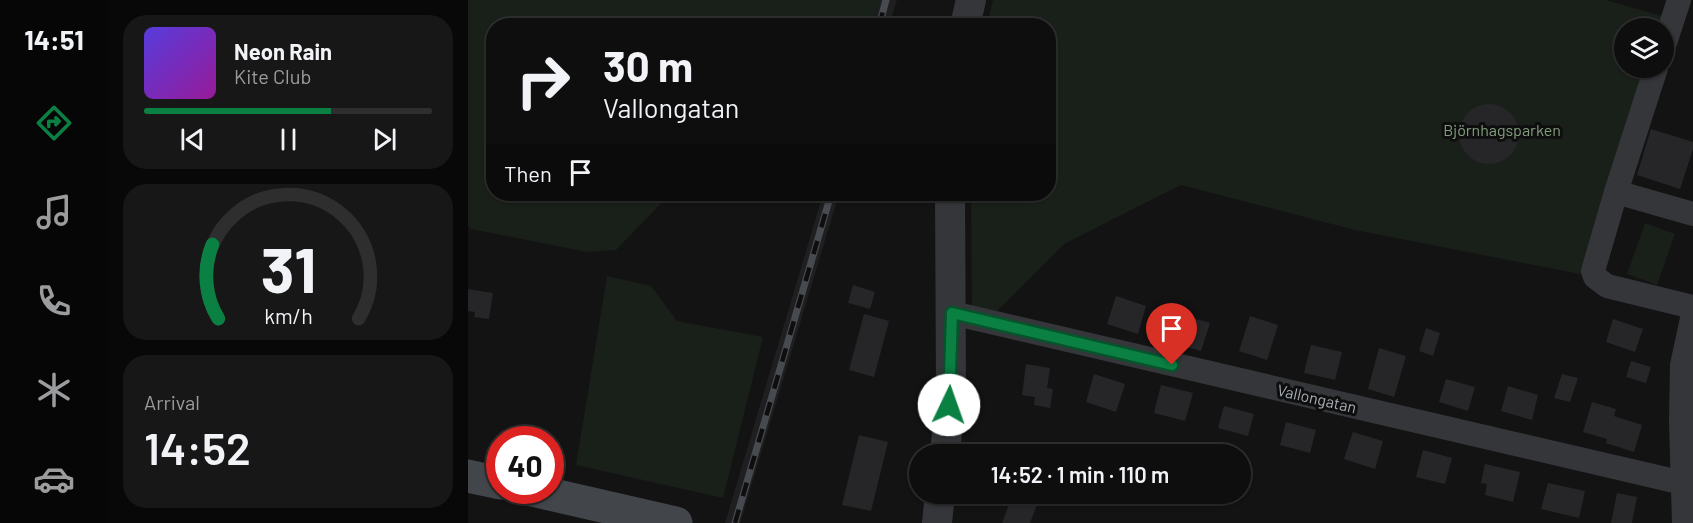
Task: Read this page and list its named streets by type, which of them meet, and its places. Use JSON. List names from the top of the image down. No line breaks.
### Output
{"streets":{"street":["Vallongatan"]},"parks":["Björnhagsparken"],"page":{"tabs":"14:51","turn":["30 m","Vallongatan"],"song":["Neon Rain","Kite Club"],"then":"Then","tile":["Arrival","14:52"],"limit":"40","trip":"14:52 · 1 min · 110 m","gauge":["31","km/h"]}}
